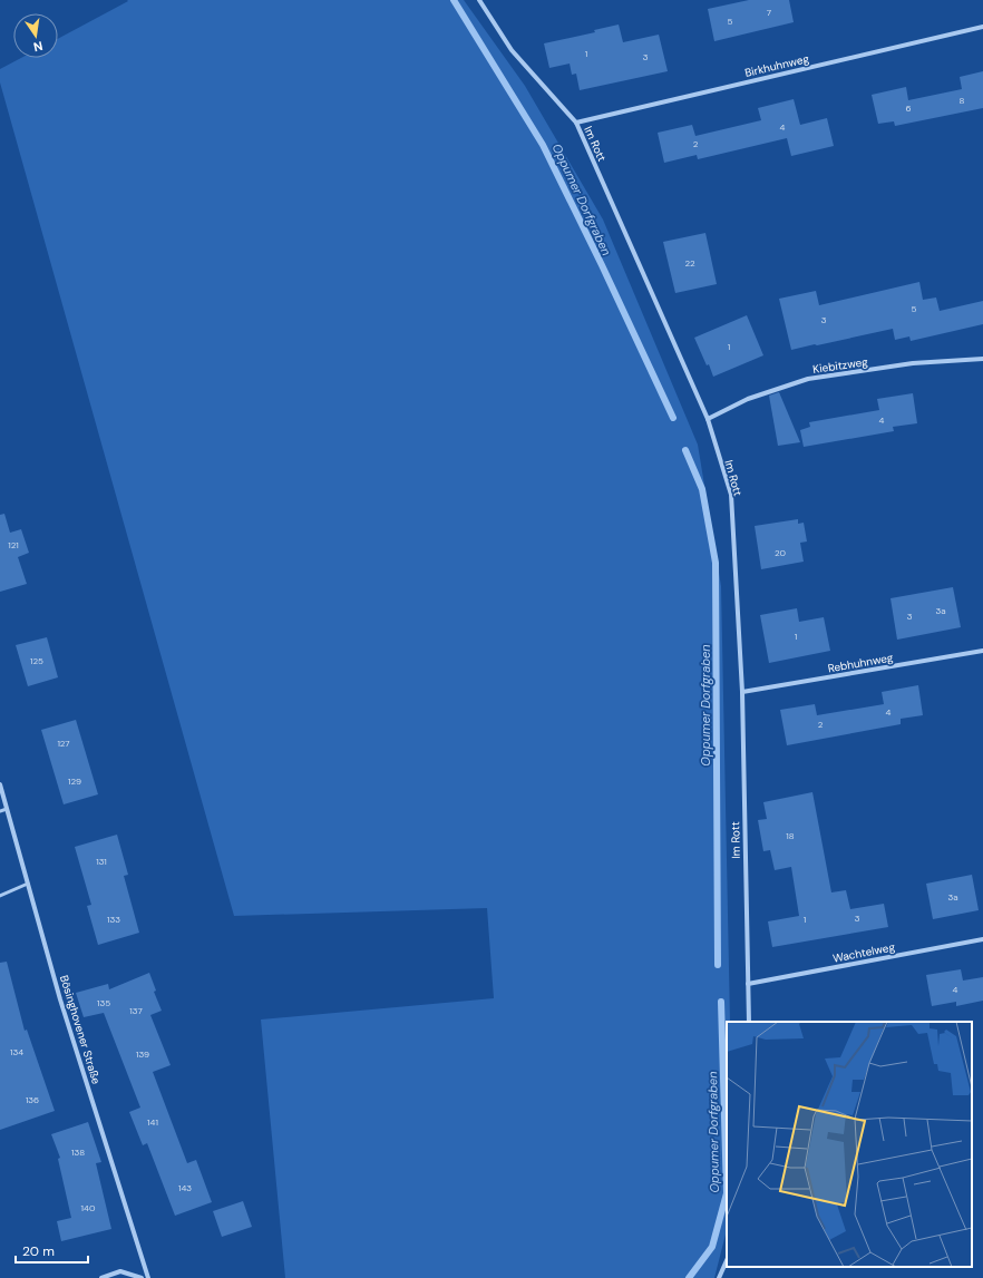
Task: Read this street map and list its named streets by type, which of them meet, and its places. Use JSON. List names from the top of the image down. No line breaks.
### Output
{"streets":{"street":["Birkhuhnweg","Im Rott","Kiebitzweg","Rebhuhnweg","Wachtelweg","Bösinghovener Straße"]},"crossings":[["Birkhuhnweg","Im Rott"],["Im Rott","Kiebitzweg"],["Im Rott","Rebhuhnweg"],["Im Rott","Wachtelweg"]],"water":["Oppumer Dorfgraben"],"house_numbers":["7","5","1","3","8","6","4","2","22","5","3","1","4","121","20","3a","3","1","125","4","2","127","129","18","131","3a","3","133","1","4","135","137","134","139","136","141","138","143","140"],"scale_bar":"20 m","north":"bottom"}
